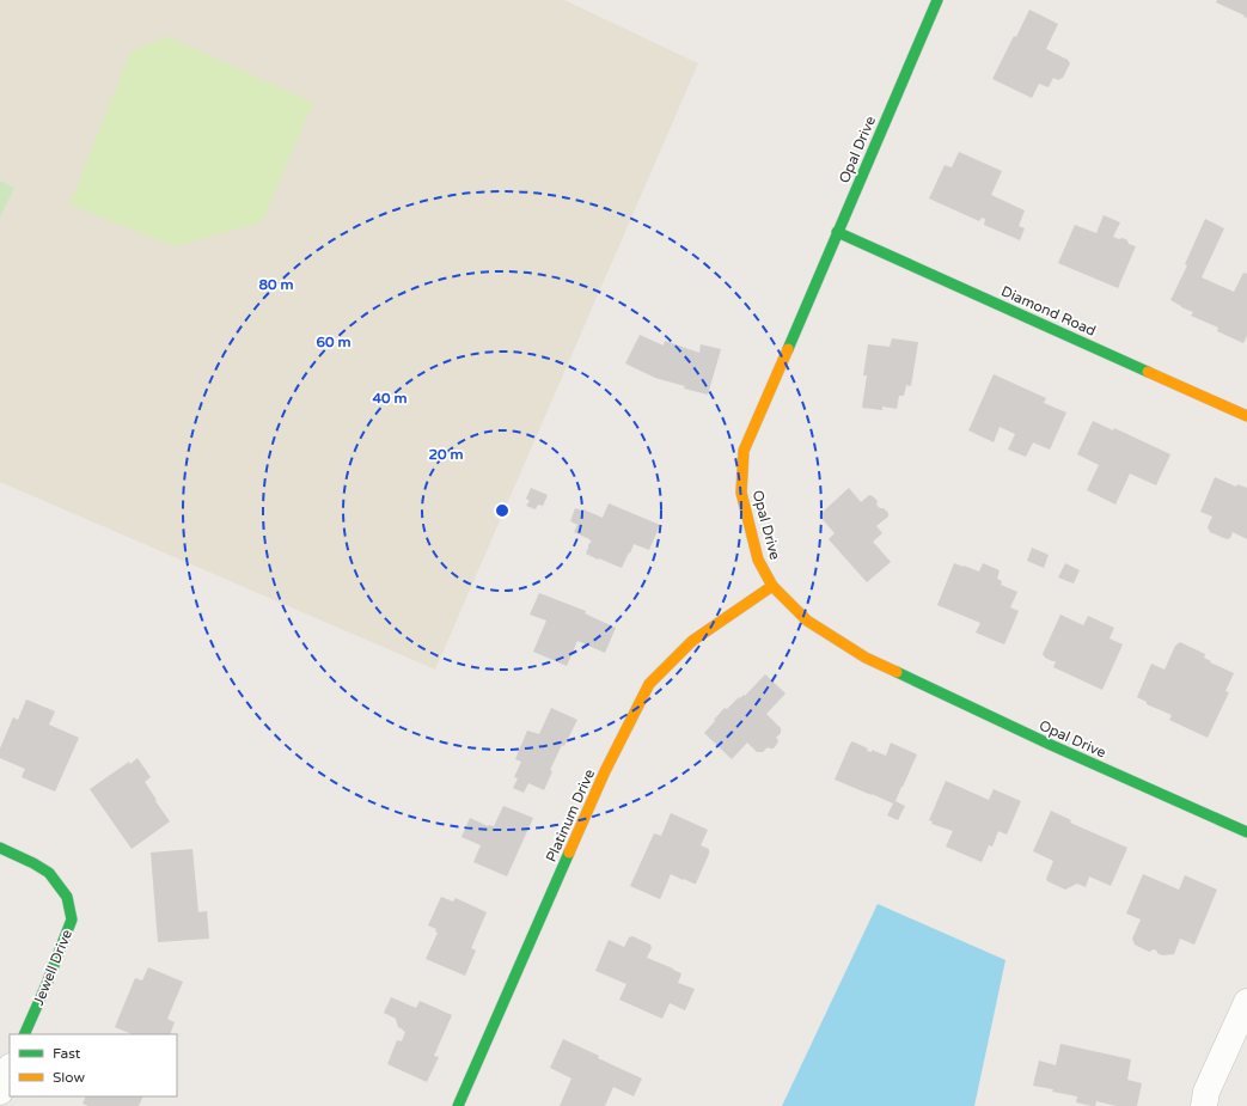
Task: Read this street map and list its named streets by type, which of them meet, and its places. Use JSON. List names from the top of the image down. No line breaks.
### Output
{"streets":{"street":["Opal Drive","Diamond Road","Platinum Drive","Jewell Drive"]},"crossings":[["Opal Drive","Diamond Road"],["Opal Drive","Platinum Drive"]],"legend":["Fast","Slow"],"rings":["80 m","60 m","40 m","20 m"]}
